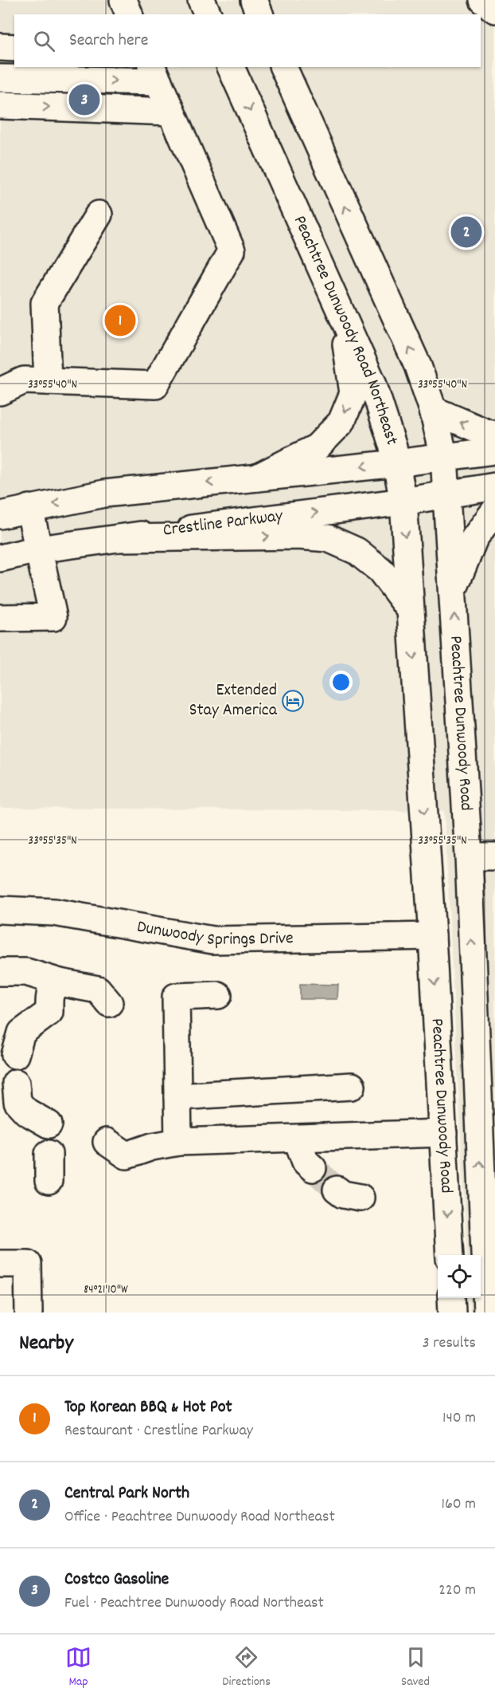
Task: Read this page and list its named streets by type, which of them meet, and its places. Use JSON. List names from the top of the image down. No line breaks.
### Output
{"streets":{"main road":["Peachtree Dunwoody Road Northeast","Crestline Parkway","Peachtree Dunwoody Road","Dunwoody Springs Drive"]},"crossings":[["Peachtree Dunwoody Road Northeast","Crestline Parkway"],["Peachtree Dunwoody Road Northeast","Peachtree Dunwoody Road"],["Peachtree Dunwoody Road","Dunwoody Springs Drive"]],"places":{"hotel":["Extended Stay America"]},"page":{"search":"Search here","pins":["3","2","1"],"heading":["Nearby","3 results"],"list":[{"mark":"1","name":"Top Korean BBQ & Hot Pot","note":"Restaurant · Crestline Parkway","value":"140 m"},{"mark":"2","name":"Central Park North","note":"Office · Peachtree Dunwoody Road Northeast","value":"160 m"},{"mark":"3","name":"Costco Gasoline","note":"Fuel · Peachtree Dunwoody Road Northeast","value":"220 m"}],"nav":["Map","Directions","Saved"]},"coordinates":["33°55'40\"N","33°55'35\"N","84°21'10\"W"]}
